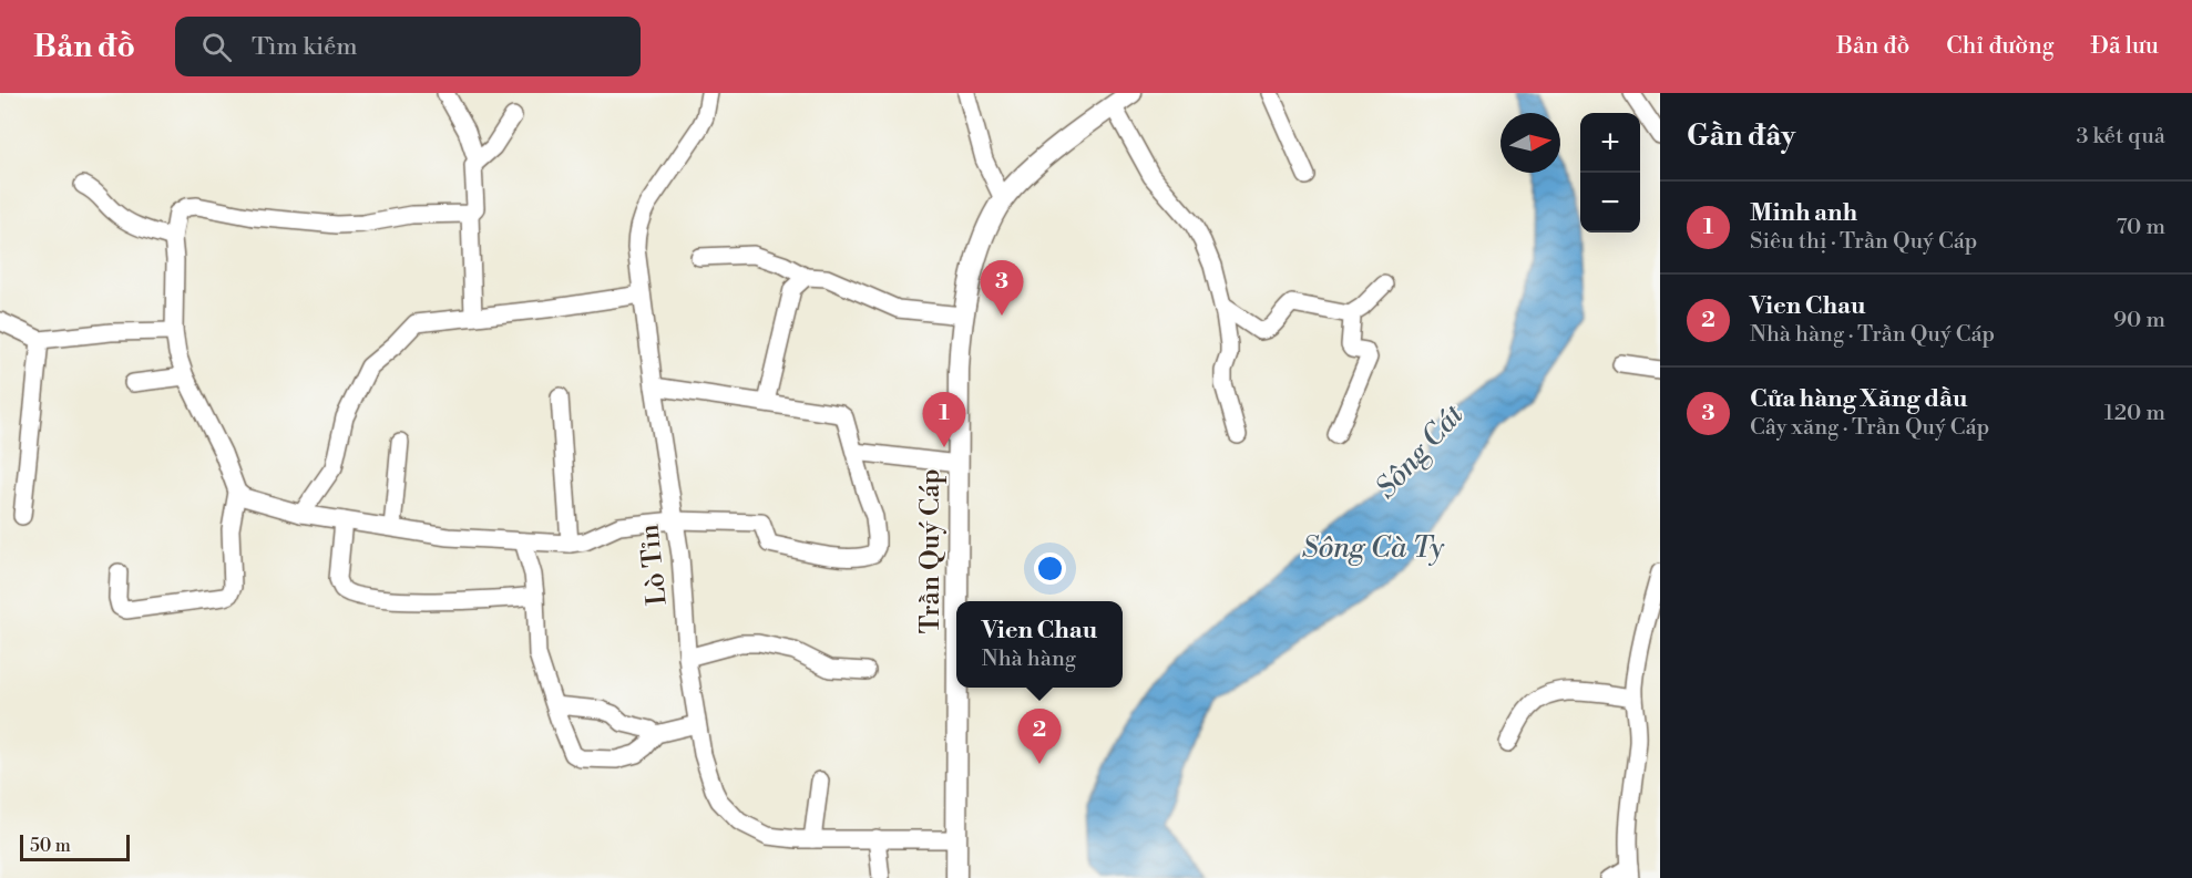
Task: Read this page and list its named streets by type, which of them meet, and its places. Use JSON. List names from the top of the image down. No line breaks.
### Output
{"streets":{"main road":["Trần Quý Cáp"],"street":["Lò Tỉn"]},"crossings":[["Trần Quý Cáp","Lò Tỉn"]],"water":["Sông Cát","Sông Cà Ty"],"scale_bar":"50 m","north":"right","page":{"header":"Bản đồ","search":"Tìm kiếm","nav":["Bản đồ","Chỉ đường","Đã lưu"],"heading":["Gần đây","3 kết quả"],"map_buttons":["+","−"],"list":[{"mark":"1","name":"Minh anh","note":"Siêu thị · Trần Quý Cáp","value":"70 m"},{"mark":"2","name":"Vien Chau","note":"Nhà hàng · Trần Quý Cáp","value":"90 m"},{"mark":"3","name":"Cửa hàng Xăng dầu","note":"Cây xăng · Trần Quý Cáp","value":"120 m"}],"pins":["3","1","2"],"popup":["Vien Chau","Nhà hàng"],"scale":"50 m"}}
